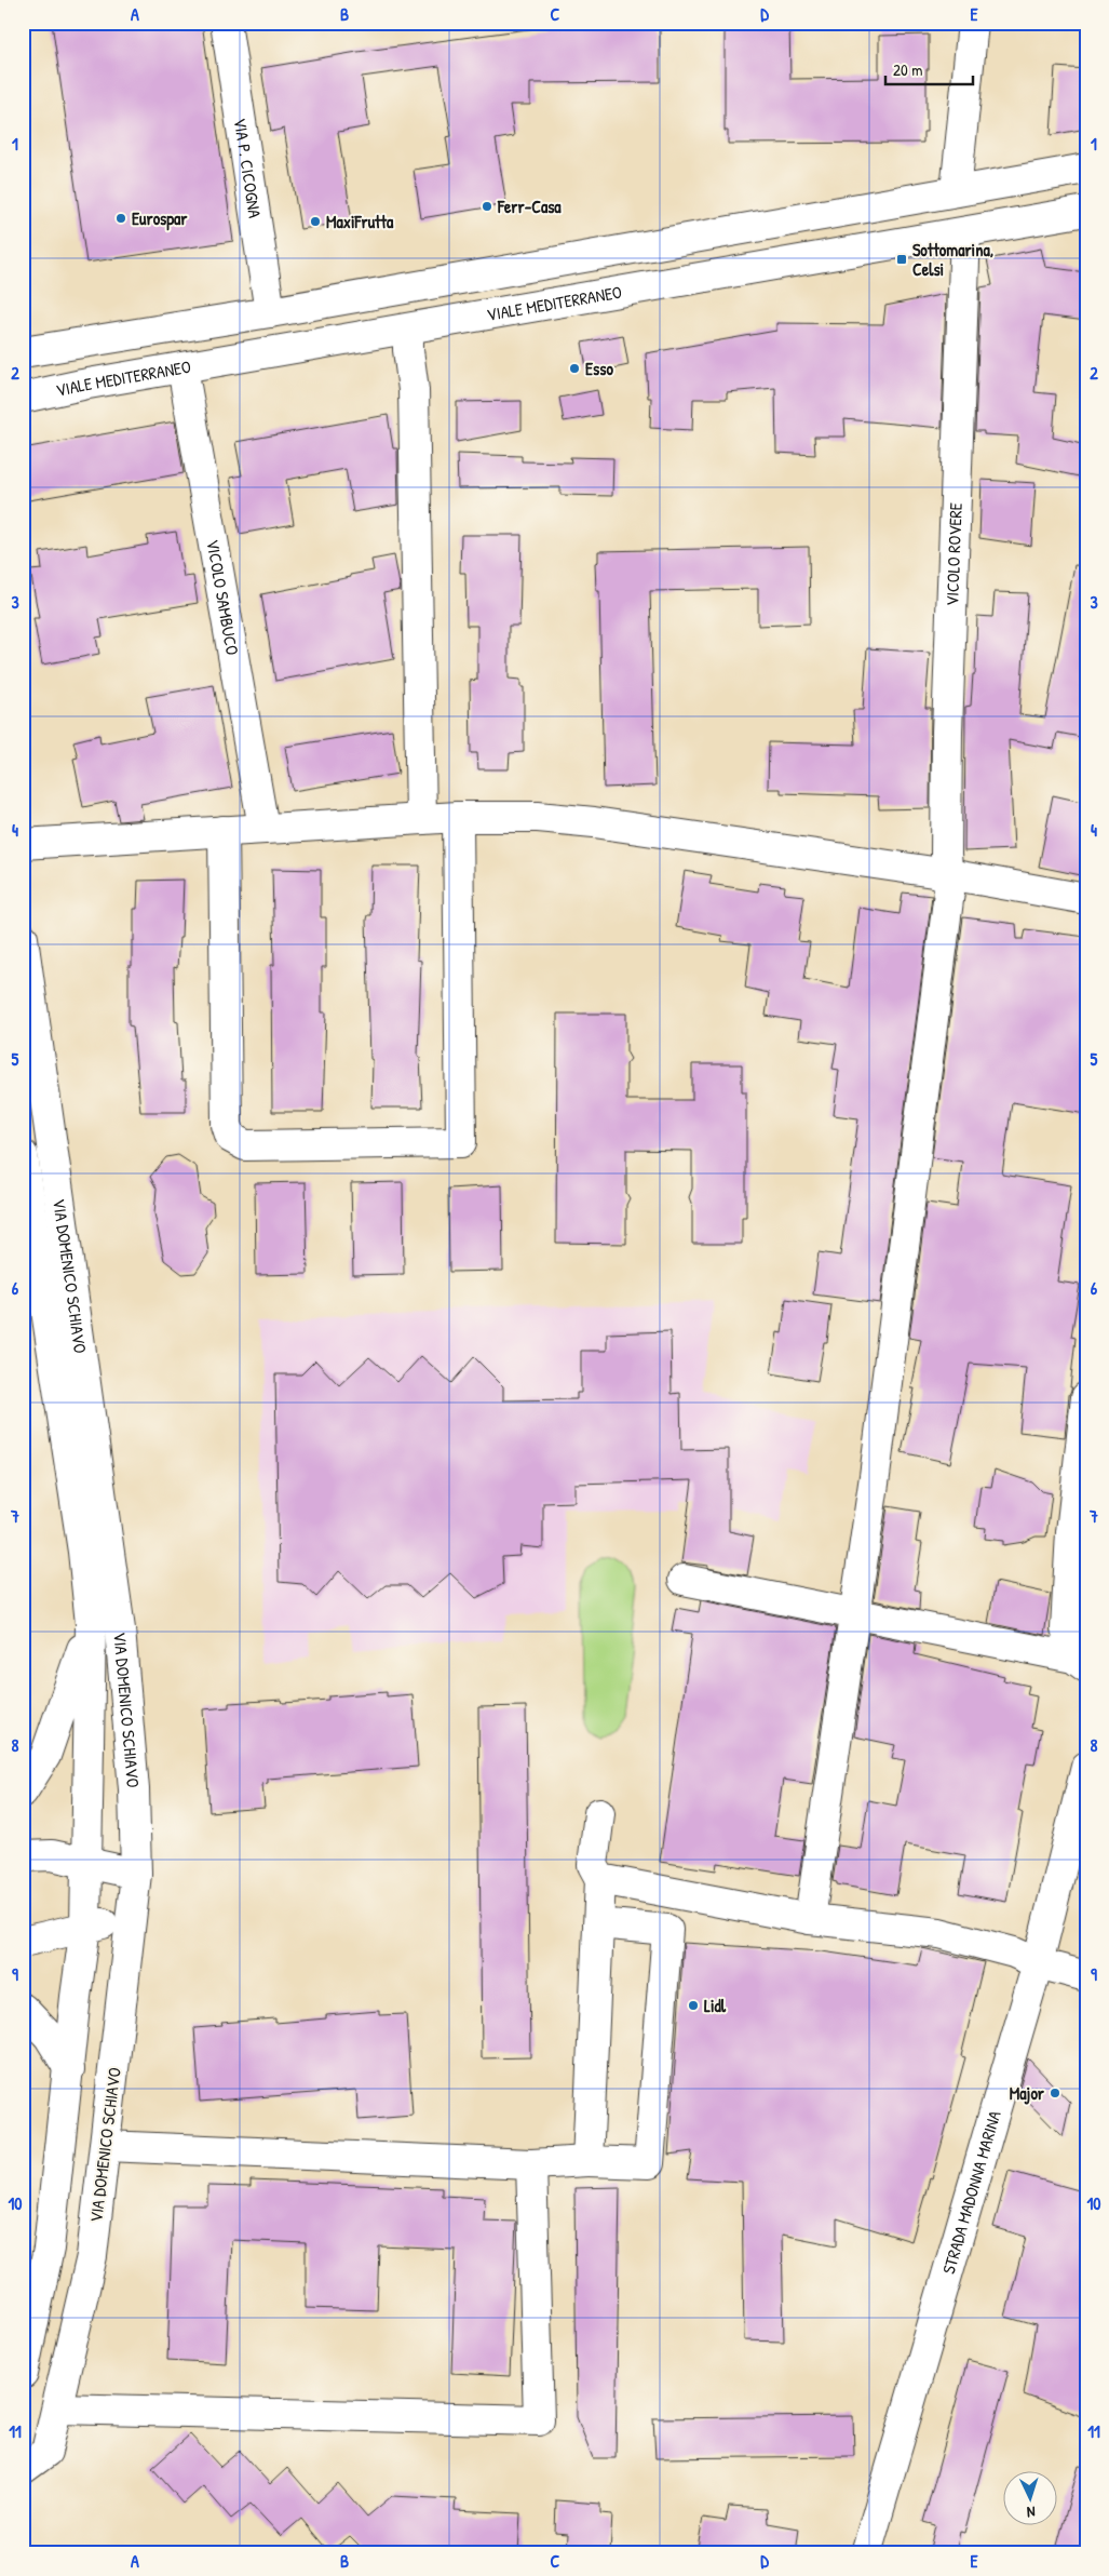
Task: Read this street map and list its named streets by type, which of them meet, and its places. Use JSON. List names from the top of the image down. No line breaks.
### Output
{"streets":{"street":["VIA P. CICOGNA","VIALE MEDITERRANEO","VICOLO ROVERE","VICOLO SAMBUCO","VIA DOMENICO SCHIAVO","STRADA MADONNA MARINA"]},"crossings":[["VIALE MEDITERRANEO","VICOLO ROVERE"],["VIALE MEDITERRANEO","VICOLO SAMBUCO"]],"places":{"other":["Ferr-Casa","Eurospar","MaxiFrutta","Esso","Lidl","Major"],"transit":["Sottomarina, Celsi"]},"scale_bar":"20 m","north":"bottom","grid":{"columns":["A","B","C","D","E"],"rows":["1","2","3","4","5","6","7","8","9","10","11"]}}
